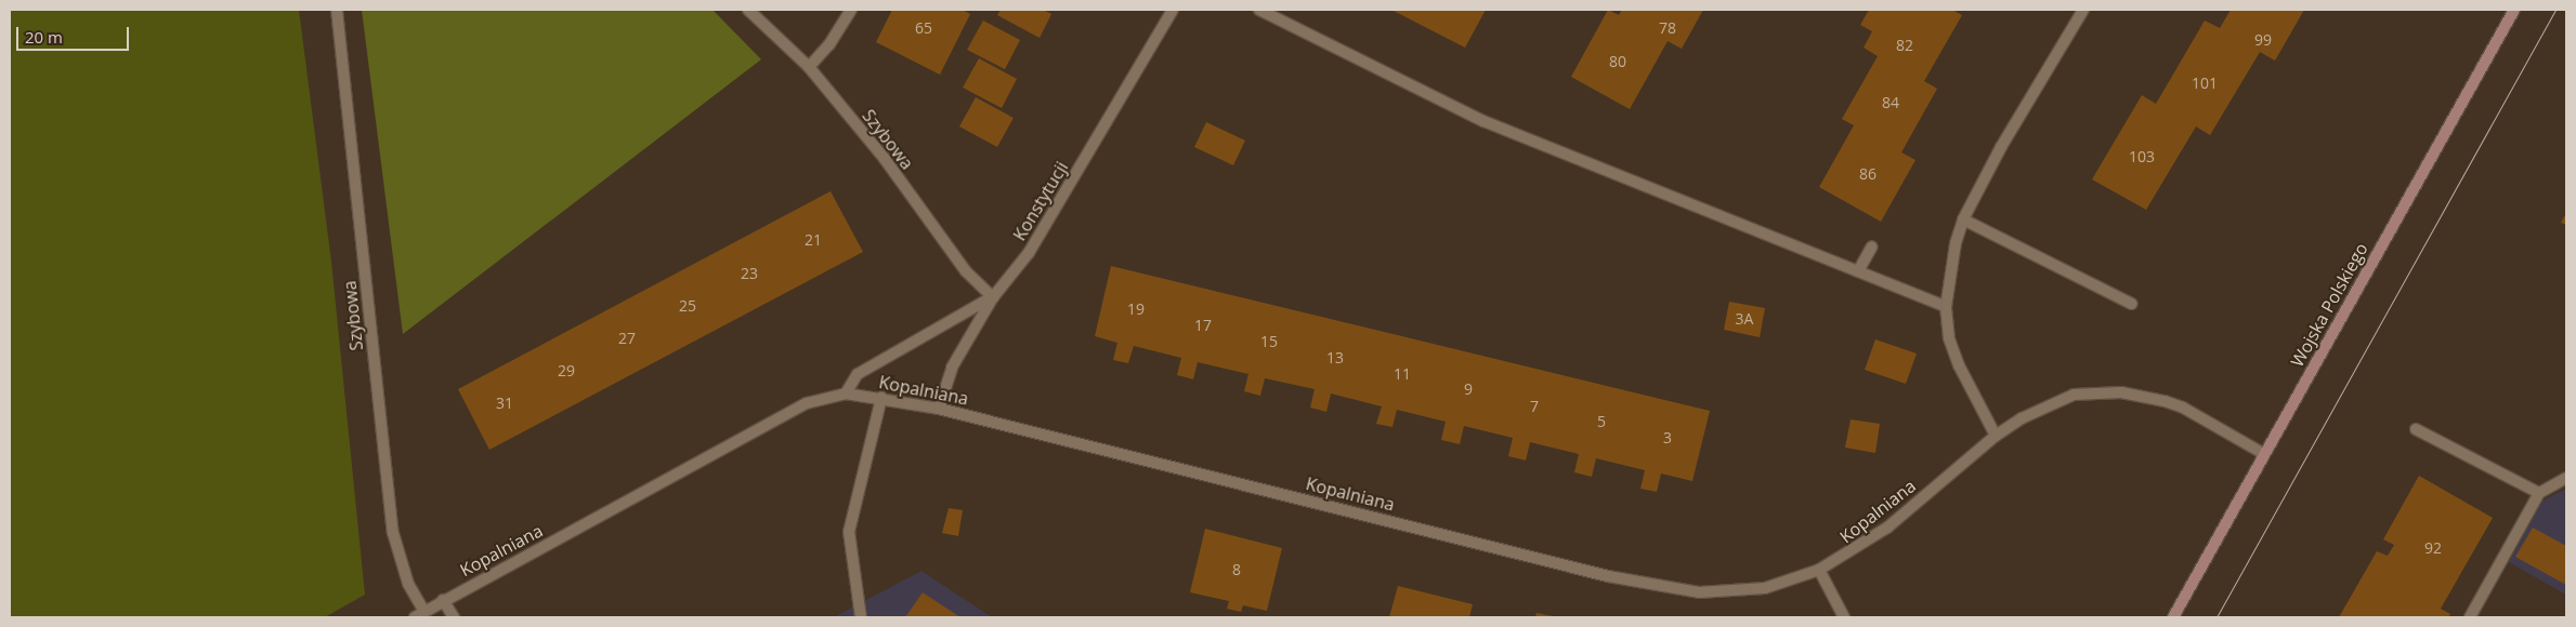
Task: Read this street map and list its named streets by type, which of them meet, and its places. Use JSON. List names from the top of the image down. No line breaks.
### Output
{"streets":{"main road":["Wojska Polskiego"],"street":["Szybowa","Konstytucji","Kopalniana"]},"crossings":[["Szybowa","Konstytucji"],["Szybowa","Kopalniana"],["Konstytucji","Kopalniana"],["Wojska Polskiego","Kopalniana"]],"house_numbers":["65","78","99","82","80","101","84","103","86","21","23","25","19","3A","17","27","15","13","29","11","9","31","7","5","3","92","8"],"scale_bar":"20 m"}
